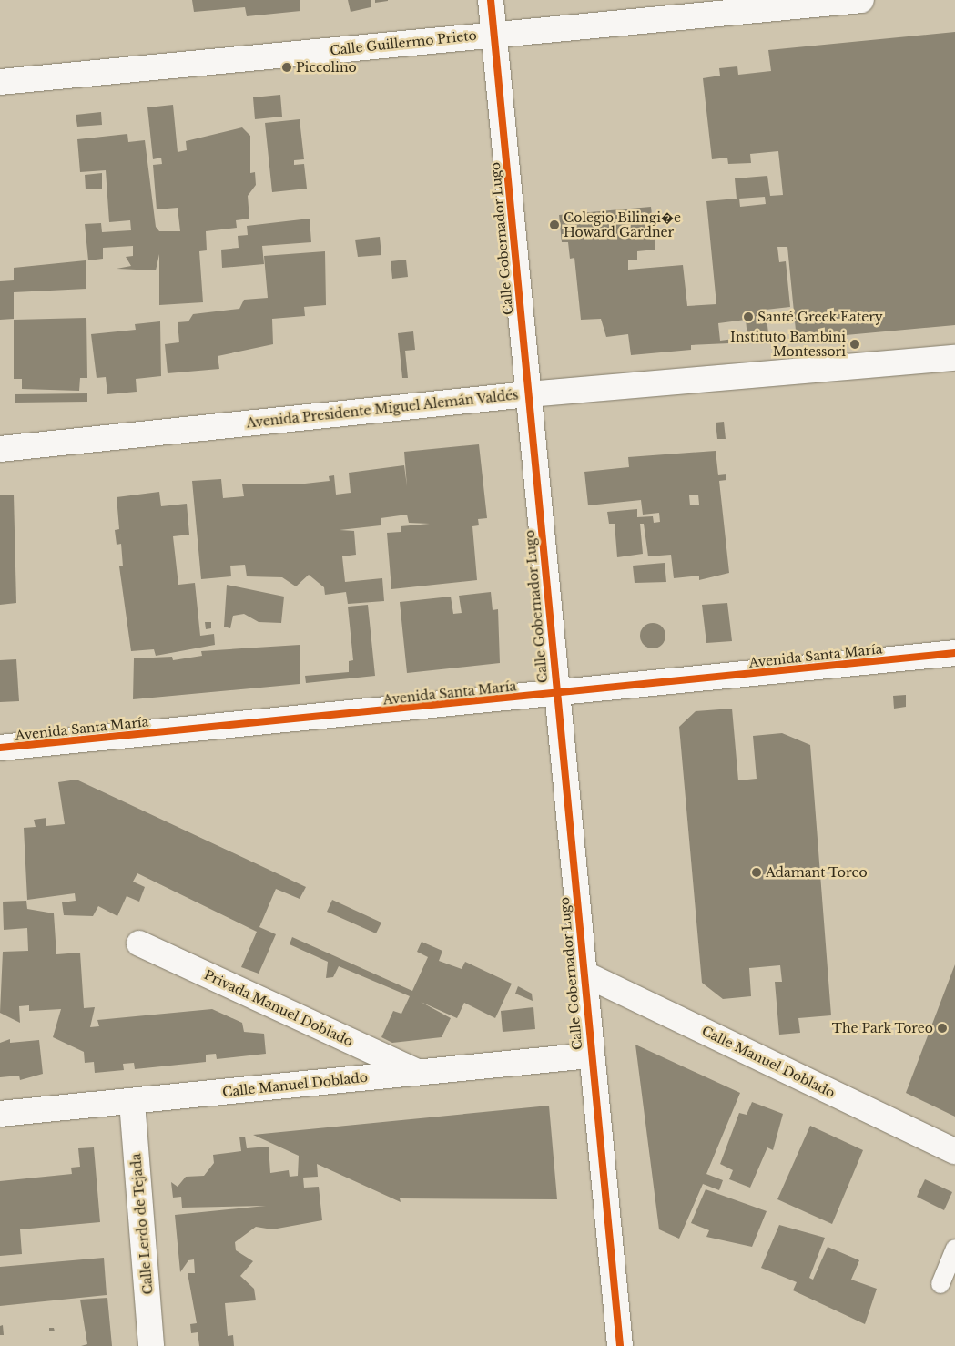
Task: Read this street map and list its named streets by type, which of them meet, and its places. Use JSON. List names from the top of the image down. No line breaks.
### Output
{"streets":{"street":["Calle Guillermo Prieto","Calle Gobernador Lugo","Avenida Presidente Miguel Alemán Valdés","Avenida Santa María","Privada Manuel Doblado","Calle Manuel Doblado","Calle Lerdo de Tejada"]},"crossings":[["Calle Guillermo Prieto","Calle Gobernador Lugo"],["Calle Gobernador Lugo","Avenida Presidente Miguel Alemán Valdés"],["Calle Gobernador Lugo","Avenida Santa María"],["Calle Gobernador Lugo","Calle Manuel Doblado"],["Privada Manuel Doblado","Calle Manuel Doblado"],["Calle Manuel Doblado","Calle Lerdo de Tejada"]],"places":["Piccolino","Colegio Bilingi�e Howard Gardner","Santé Greek Eatery","Instituto Bambini Montessori","Adamant Toreo","The Park Toreo"]}
